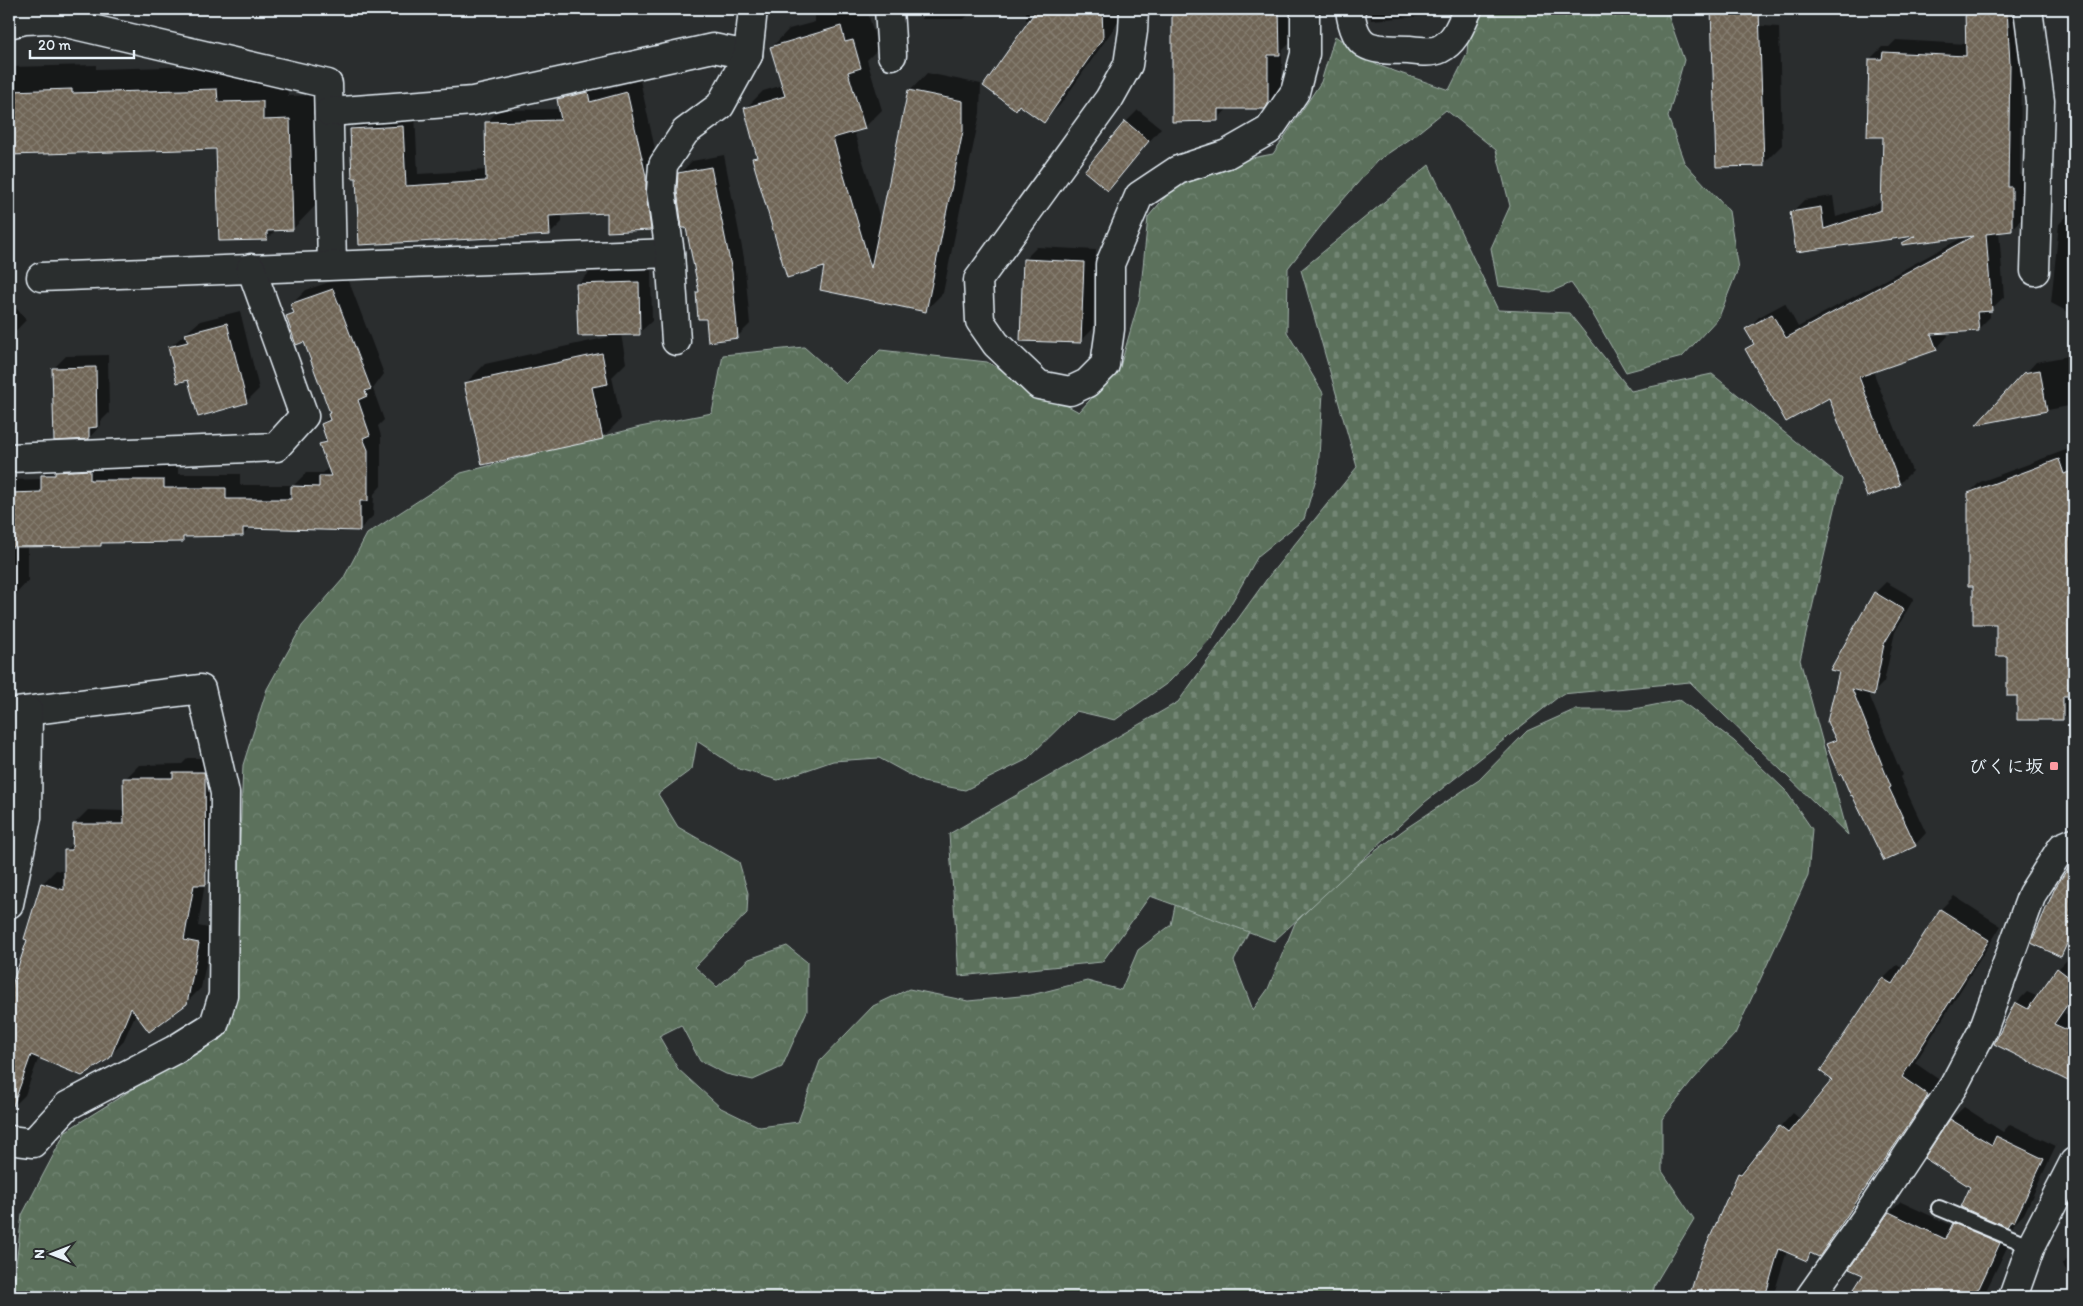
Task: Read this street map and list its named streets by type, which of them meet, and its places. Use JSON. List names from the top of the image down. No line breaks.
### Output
{"places":{"transit":["びくに坂"]},"scale_bar":"20 m","north":"left"}
